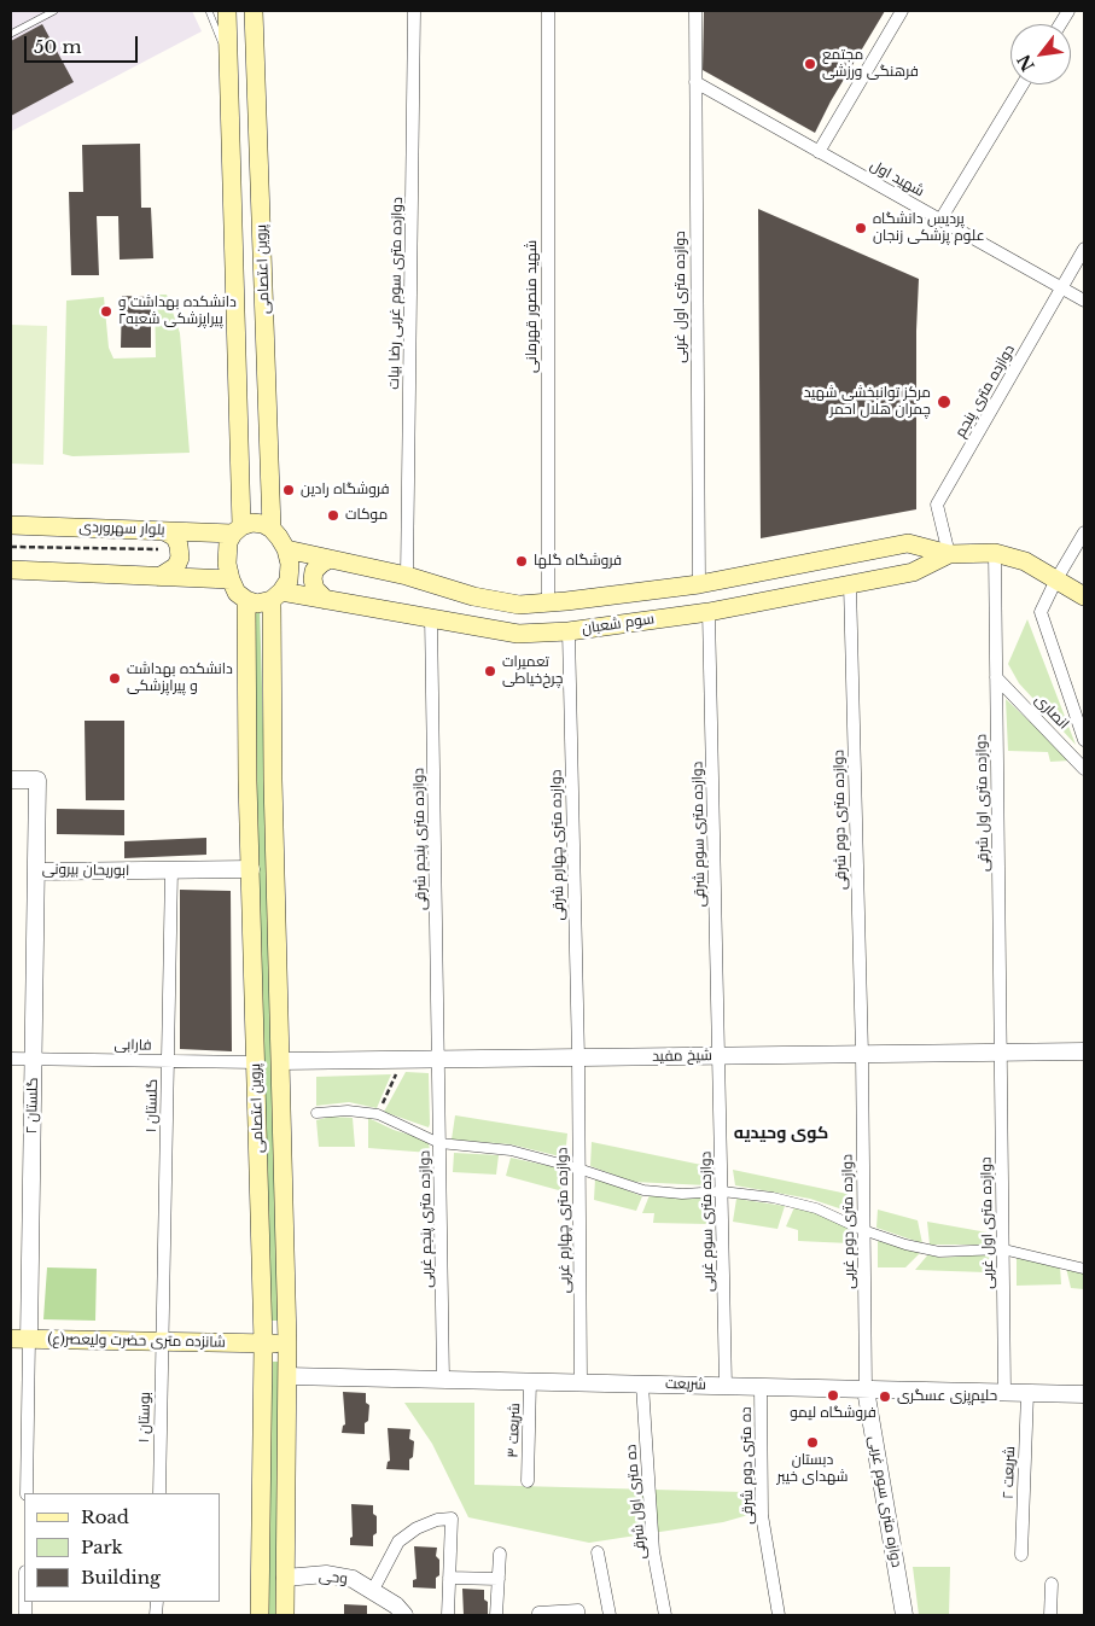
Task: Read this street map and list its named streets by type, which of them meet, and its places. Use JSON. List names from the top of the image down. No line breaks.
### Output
{"streets":{"main road":["پروین اعتصامی","بلوار سهروردی","سوم شعبان","شانزده متری حضرت ولیعصر(ع)"],"street":["شهید اول","دوازده متری سوم غربی رضا بیات","دوازده متری اول غربی","شهید منصور قهرمانی","دوازده متری پنجم","انصاری","دوازده متری اول شرقی","دوازده متری دوم شرقی","دوازده متری سوم شرقی","دوازده متری پنجم شرقی","دوازده متری چهارم شرقی","ابوریحان بیرونی","فارابی","شیخ مفید","گلستان ۲","گلستان ۱","دوازده متری پنجم غربی","دوازده متری چهارم غربی","دوازده متری سوم غربی","دوازده متری دوم غربی","شریعت","بوستان ۱","شریعت ۳","ده متری دوم شرقی","شریعت ۲","ده متری اول شرقی","دوازه متری سوم غربی","وحی"]},"crossings":[["شهید اول","دوازده متری اول غربی"],["شهید اول","دوازده متری پنجم"],["پروین اعتصامی","بلوار سهروردی"],["پروین اعتصامی","سوم شعبان"],["پروین اعتصامی","ابوریحان بیرونی"],["پروین اعتصامی","فارابی"],["پروین اعتصامی","شیخ مفید"],["پروین اعتصامی","شانزده متری حضرت ولیعصر(ع)"],["پروین اعتصامی","شریعت"],["پروین اعتصامی","وحی"],["دوازده متری سوم غربی رضا بیات","سوم شعبان"],["دوازده متری اول غربی","سوم شعبان"],["دوازده متری اول غربی","دوازده متری اول شرقی"],["دوازده متری اول غربی","شیخ مفید"],["دوازده متری اول غربی","شریعت"],["شهید منصور قهرمانی","سوم شعبان"],["دوازده متری پنجم","سوم شعبان"],["بلوار سهروردی","سوم شعبان"],["سوم شعبان","دوازده متری اول شرقی"],["سوم شعبان","دوازده متری دوم شرقی"],["سوم شعبان","دوازده متری سوم شرقی"],["سوم شعبان","دوازده متری پنجم شرقی"],["سوم شعبان","دوازده متری چهارم شرقی"],["انصاری","دوازده متری اول شرقی"],["دوازده متری اول شرقی","شیخ مفید"],["دوازده متری دوم شرقی","شیخ مفید"],["دوازده متری دوم شرقی","دوازده متری دوم غربی"],["دوازده متری سوم شرقی","شیخ مفید"],["دوازده متری سوم شرقی","دوازده متری سوم غربی"],["دوازده متری پنجم شرقی","شیخ مفید"],["دوازده متری پنجم شرقی","دوازده متری پنجم غربی"],["دوازده متری چهارم شرقی","شیخ مفید"],["دوازده متری چهارم شرقی","دوازده متری چهارم غربی"],["ابوریحان بیرونی","گلستان ۲"],["ابوریحان بیرونی","گلستان ۱"],["فارابی","گلستان ۲"],["فارابی","گلستان ۱"],["شیخ مفید","دوازده متری پنجم غربی"],["شیخ مفید","دوازده متری چهارم غربی"],["شیخ مفید","دوازده متری سوم غربی"],["شیخ مفید","دوازده متری دوم غربی"],["گلستان ۲","شانزده متری حضرت ولیعصر(ع)"],["گلستان ۱","شانزده متری حضرت ولیعصر(ع)"],["گلستان ۱","بوستان ۱"],["دوازده متری پنجم غربی","شریعت"],["دوازده متری چهارم غربی","شریعت"],["دوازده متری سوم غربی","شریعت"],["دوازده متری دوم غربی","شریعت"],["دوازده متری دوم غربی","دوازه متری سوم غربی"],["شانزده متری حضرت ولیعصر(ع)","بوستان ۱"],["شریعت","شریعت ۳"],["شریعت","ده متری دوم شرقی"],["شریعت","شریعت ۲"],["شریعت","ده متری اول شرقی"],["شریعت","دوازه متری سوم غربی"]],"districts":["کوی وحیدیه"],"places":["مجتمع فرهنگی ورزشی","پردیس دانشگاه علوم پزشکى زنجان","دانشکده بهداشت و پیراپزشکى شعبه۲","مرکز توانبخشی شهید چمران هلال احمر","فروشگاه رادین","موکات","فروشگاه گلها","تعمیرات چرخ‌خیاطی","دانشکده بهداشت و پیراپزشکی","فروشگاه لیمو","حلیم‌پزی عسگری","دبستان شهدای خیبر"],"legend":["Road","Park","Building"],"scale_bar":"50 m","north":"bottom left"}
